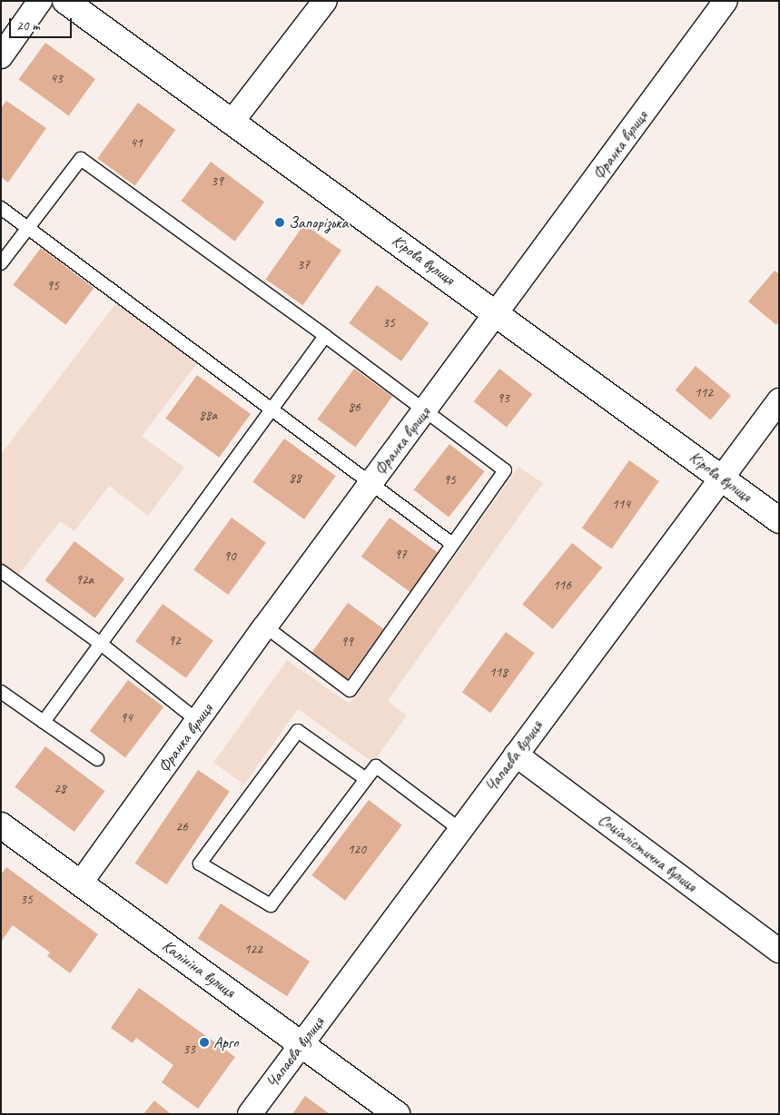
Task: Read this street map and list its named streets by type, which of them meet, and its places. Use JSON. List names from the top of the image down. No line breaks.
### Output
{"streets":{"main road":["Кірова вулиця","Калініна вулиця"],"street":["Франка вулиця","Чапаєва вулиця","Соціалістична вулиця"]},"crossings":[["Франка вулиця","Кірова вулиця"],["Франка вулиця","Калініна вулиця"],["Кірова вулиця","Чапаєва вулиця"],["Чапаєва вулиця","Соціалістична вулиця"],["Чапаєва вулиця","Калініна вулиця"]],"places":["Запорізька","Арго"],"house_numbers":["43","41","39","37","95","35","112","93","86","88а","88","95","114","97","90","92а","116","92","99","118","94","28","26","120","35","122","33"],"scale_bar":"20 m"}
